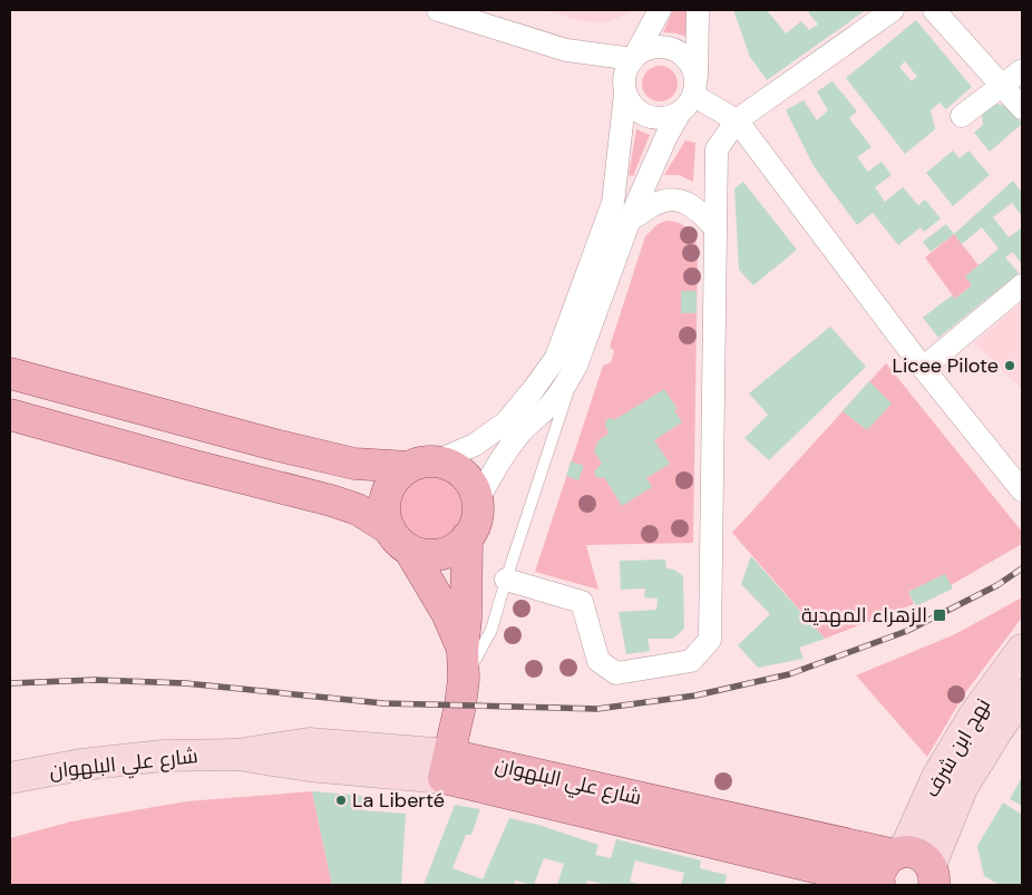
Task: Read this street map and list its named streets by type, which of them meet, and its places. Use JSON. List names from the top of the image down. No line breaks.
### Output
{"streets":{"main road":["شارع علي البلهوان"],"street":["نهج ابن شرف"]},"crossings":[["نهج ابن شرف","شارع علي البلهوان"]],"places":{"other":["Licee Pilote","La Liberté"],"transit":["الزهراء المهدية"]}}
